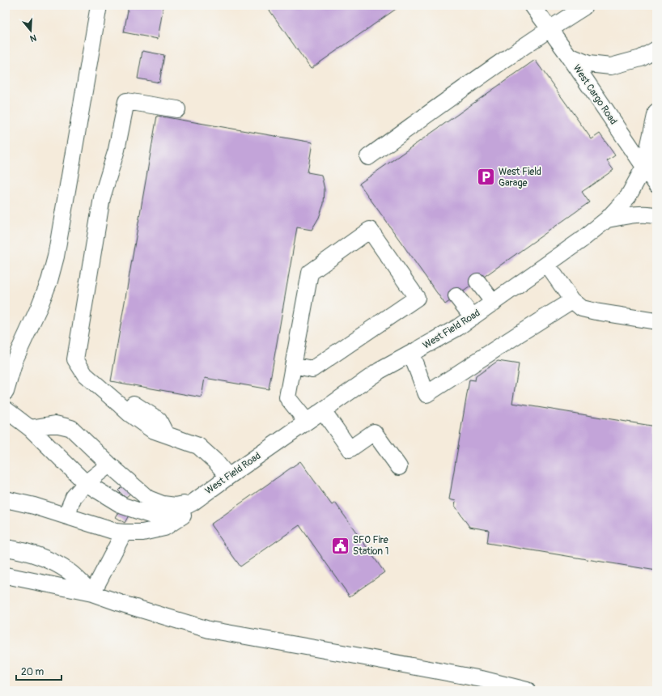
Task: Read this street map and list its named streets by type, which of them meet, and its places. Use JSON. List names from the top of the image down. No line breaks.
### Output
{"streets":{"street":["West Cargo Road","West Field Road"]},"crossings":[["West Cargo Road","West Field Road"]],"places":{"parking":["West Field Garage"],"public building":["SFO Fire Station 1"]},"scale_bar":"20 m","north":"bottom"}
